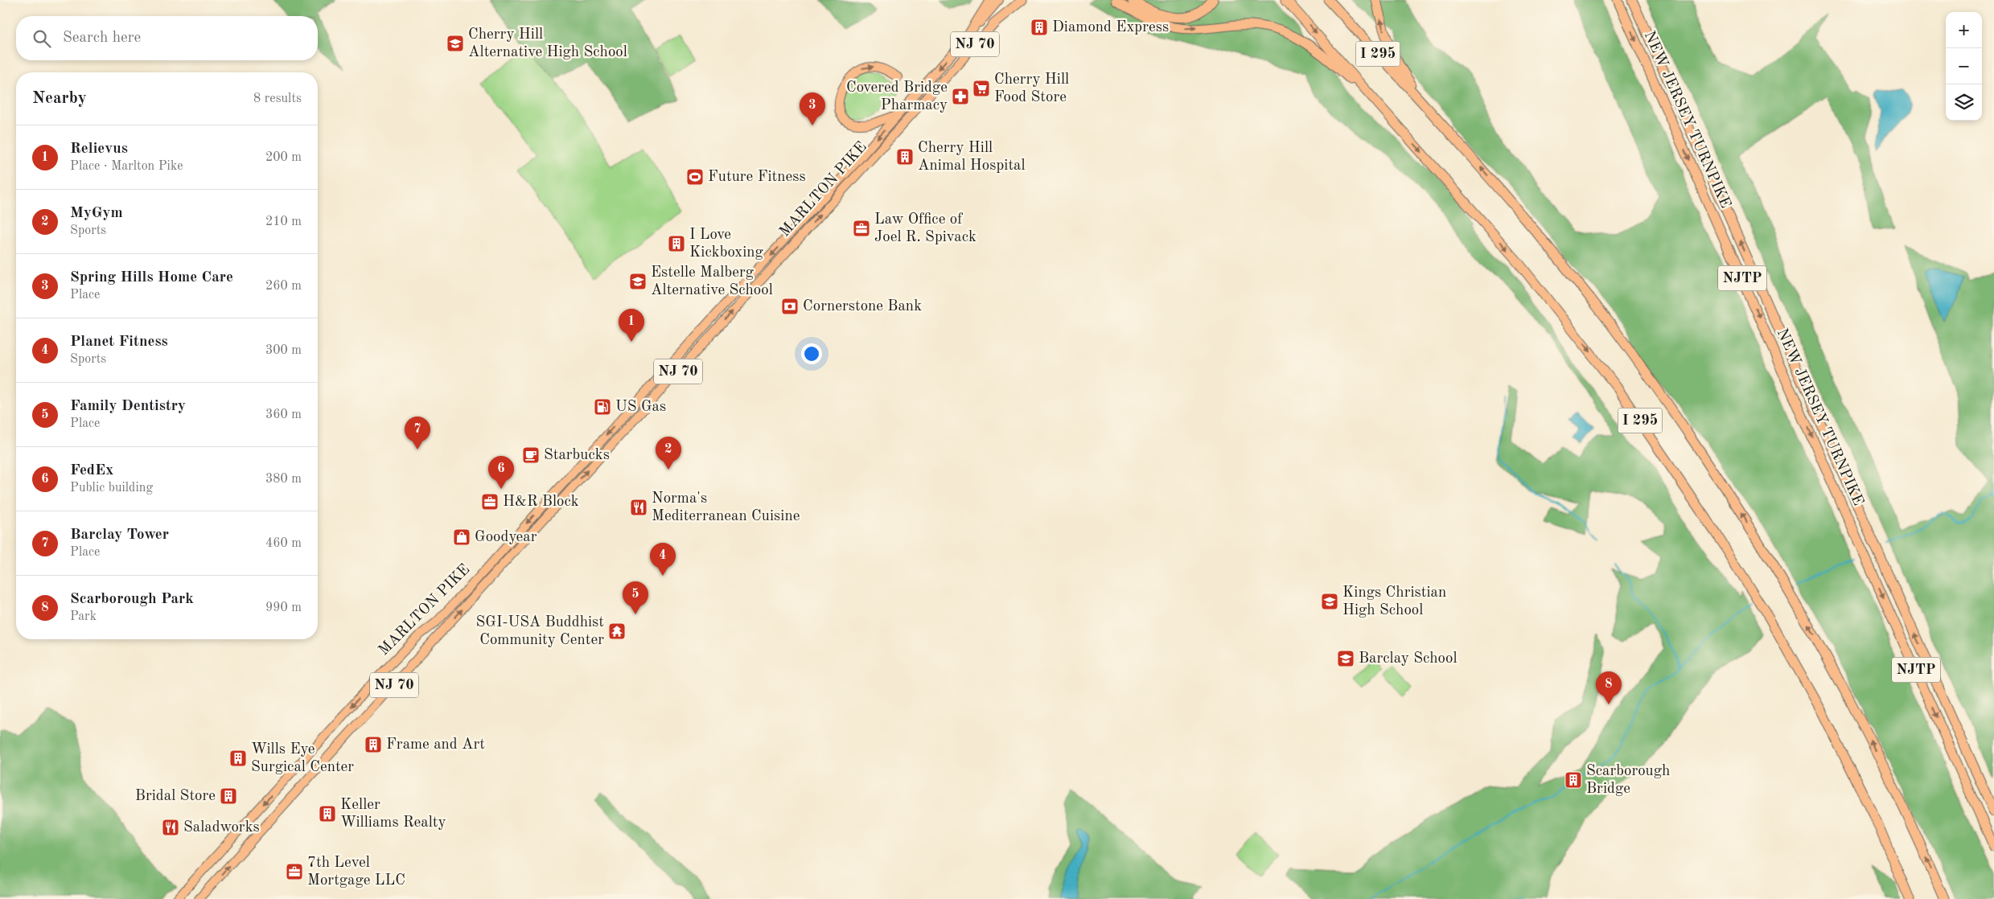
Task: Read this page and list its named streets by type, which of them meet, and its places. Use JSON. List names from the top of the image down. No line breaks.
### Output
{"streets":{"highway":["NJ 70","I 295","NEW JERSEY TURNPIKE","MARLTON PIKE","NJTP"]},"places":{"building":["Diamond Express","Cherry Hill Animal Hospital","I Love Kickboxing","Frame and Art","Wills Eye Surgical Center","Scarborough Bridge","Bridal Store","Keller Williams Realty"],"school or university":["Cherry Hill Alternative High School","Estelle Malberg Alternative School","Kings Christian High School","Barclay School"],"supermarket":["Cherry Hill Food Store"],"pharmacy":["Covered Bridge Pharmacy"],"sports":["Future Fitness"],"office":["Law Office of Joel R. Spivack","H&R Block","7th Level Mortgage LLC"],"bank":["Cornerstone Bank"],"fuel station":["US Gas"],"cafe":["Starbucks"],"restaurant":["Norma's Mediterranean Cuisine","Saladworks"],"shop":["Goodyear"],"temple":["SGI-USA Buddhist Community Center"]},"page":{"map_buttons":["+","−"],"search":"Search here","heading":["Nearby","8 results"],"pins":["3","1","7","2","6","4","5","8"],"list":[{"mark":"1","name":"Relievus","note":"Place · Marlton Pike","value":"200 m"},{"mark":"2","name":"MyGym","note":"Sports","value":"210 m"},{"mark":"3","name":"Spring Hills Home Care","note":"Place","value":"260 m"},{"mark":"4","name":"Planet Fitness","note":"Sports","value":"300 m"},{"mark":"5","name":"Family Dentistry","note":"Place","value":"360 m"},{"mark":"6","name":"FedEx","note":"Public building","value":"380 m"},{"mark":"7","name":"Barclay Tower","note":"Place","value":"460 m"},{"mark":"8","name":"Scarborough Park","note":"Park","value":"990 m"}]}}
